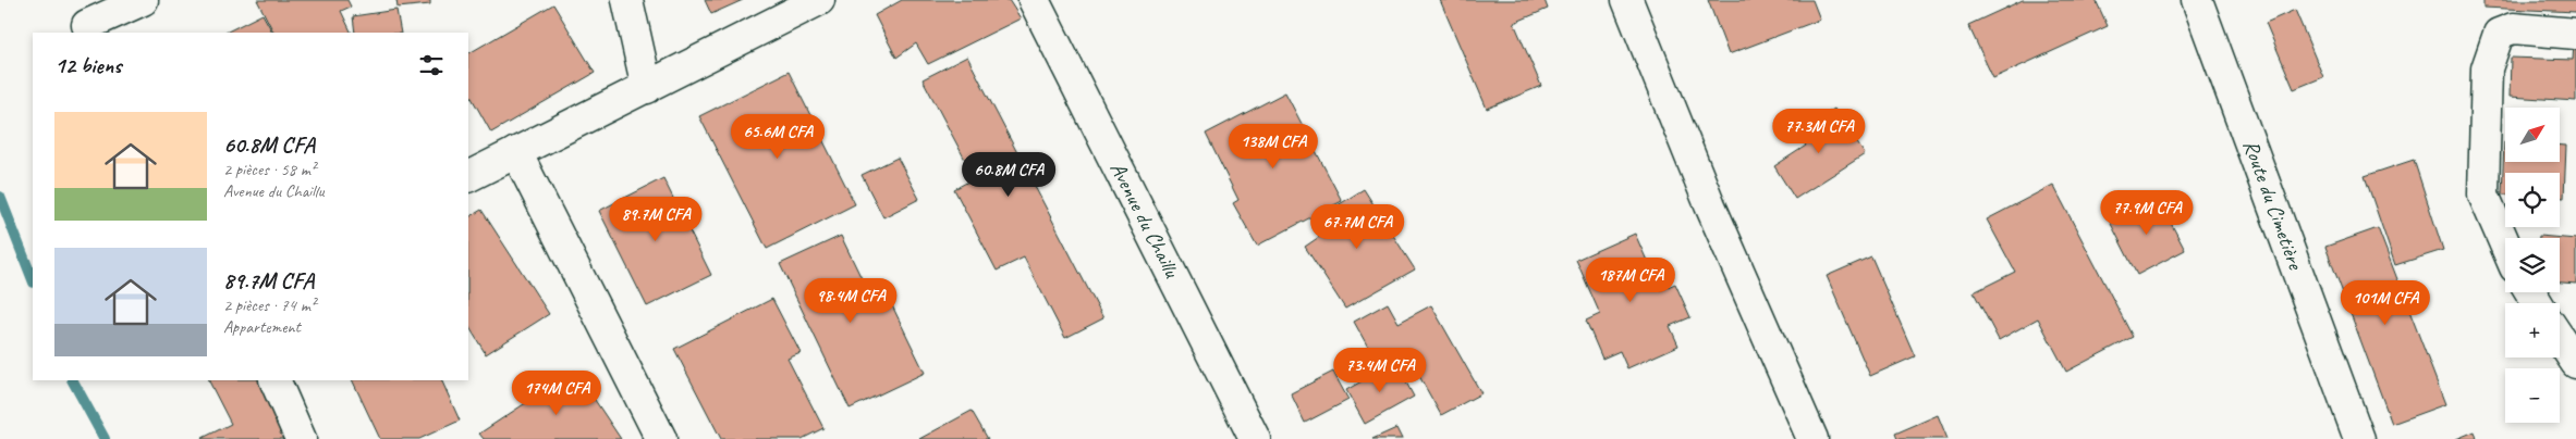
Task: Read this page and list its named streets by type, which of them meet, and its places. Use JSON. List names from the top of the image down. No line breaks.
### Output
{"streets":{"street":["Route du Cimetière","Avenue du Chaillu"]},"north":"top right","page":{"heading":"12 biens","list":[{"name":"60.8M CFA","note":"2 pièces · 58 m² · Avenue du Chaillu"},{"name":"89.7M CFA","note":"2 pièces · 74 m² · Appartement"}],"map_buttons":["+","−"],"price":["77.3M CFA","65.6M CFA","138M CFA","60.8M CFA","77.9M CFA","89.7M CFA","67.7M CFA","187M CFA","98.4M CFA","101M CFA","73.4M CFA","174M CFA"]}}
